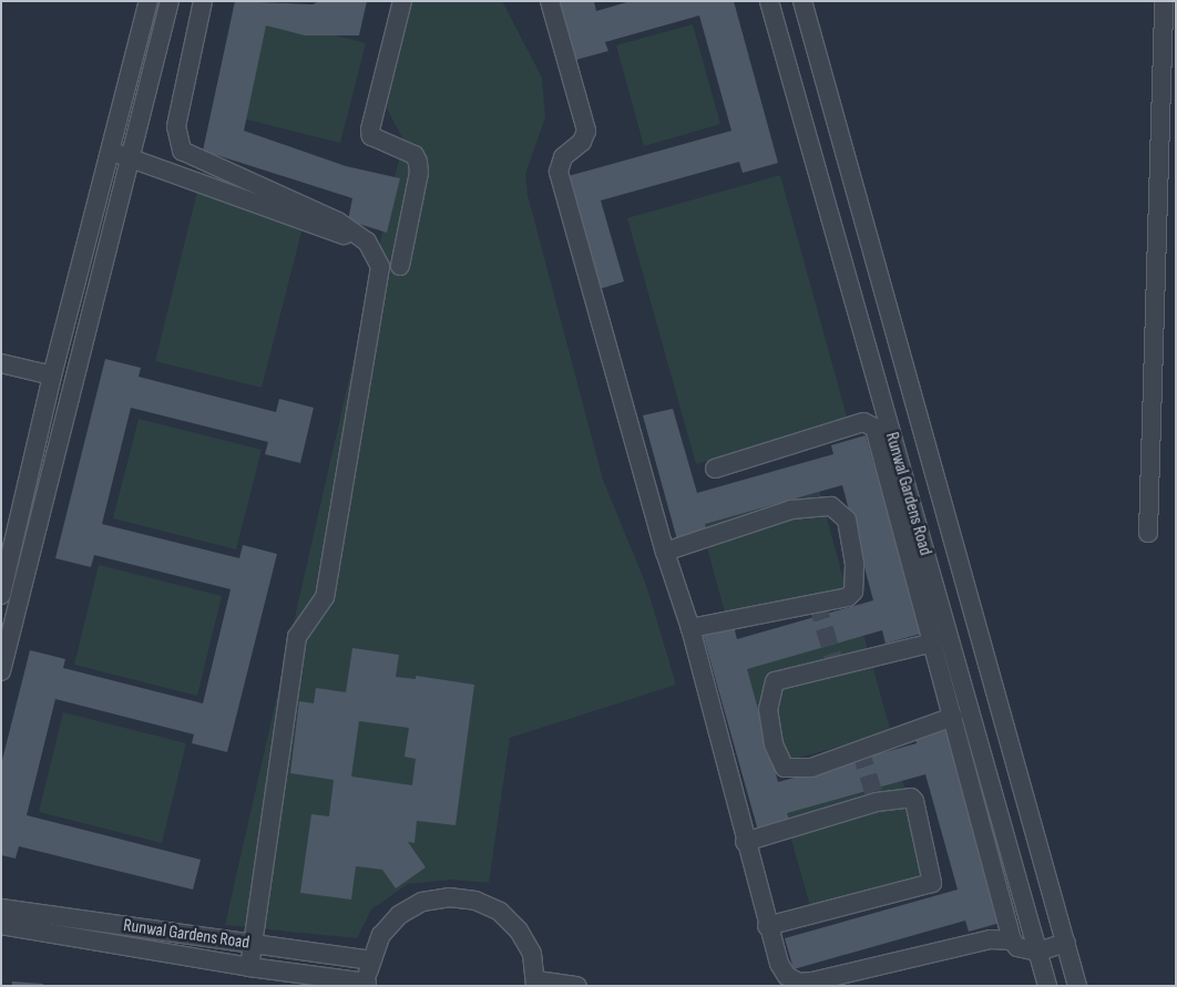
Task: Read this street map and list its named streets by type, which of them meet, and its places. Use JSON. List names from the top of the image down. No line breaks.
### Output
{"streets":{"street":["Runwal Gardens Road"]}}
